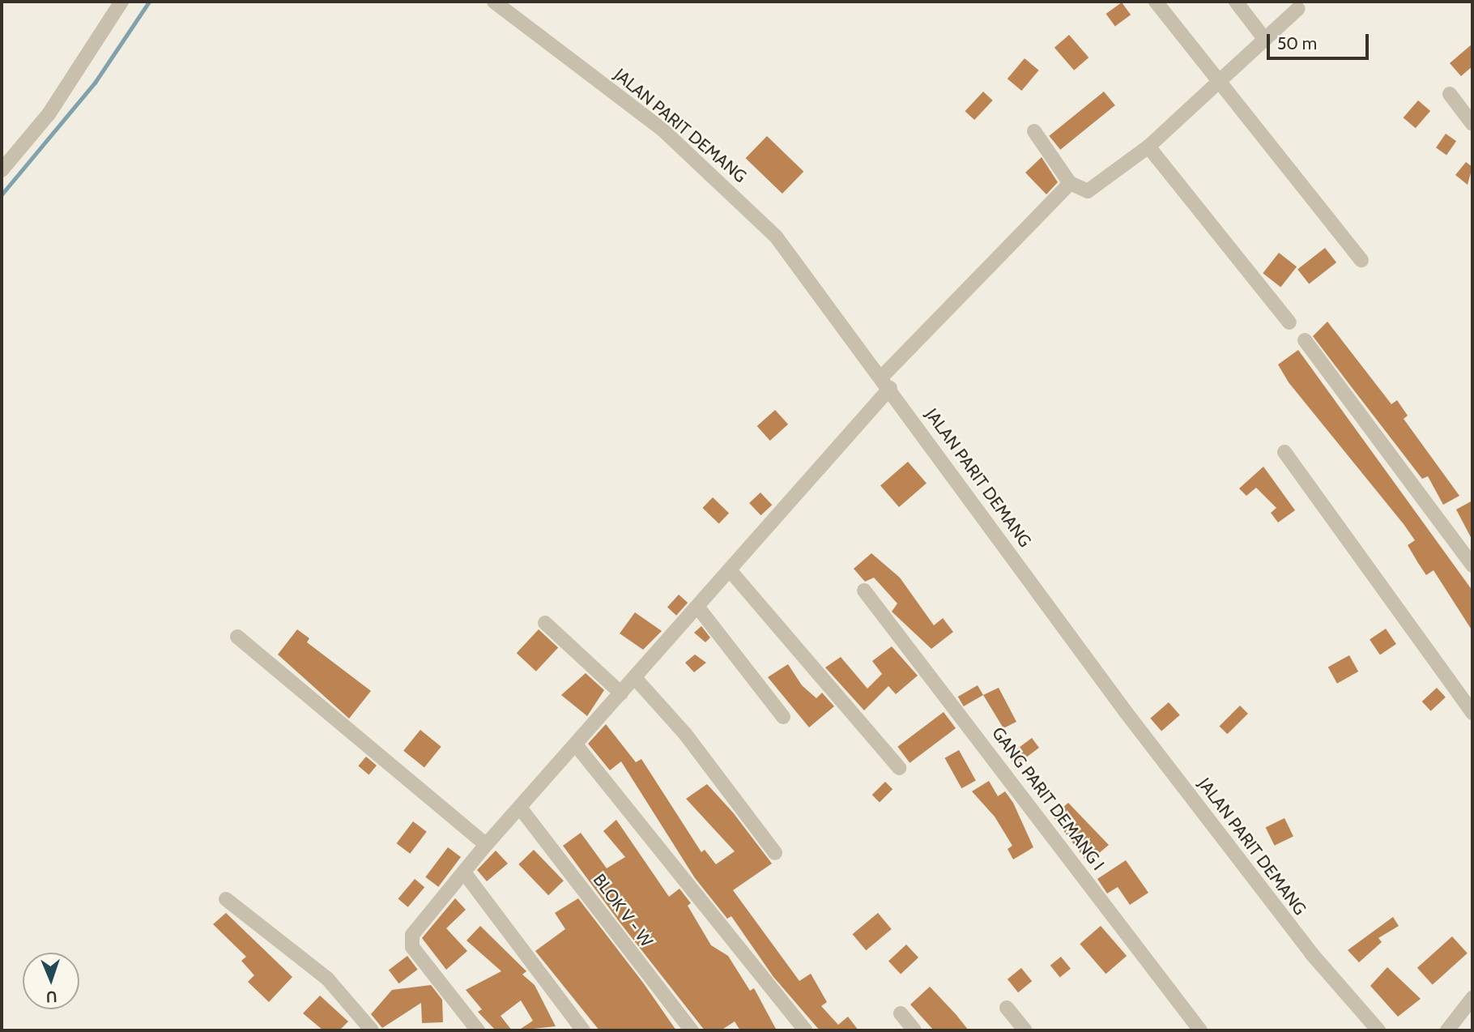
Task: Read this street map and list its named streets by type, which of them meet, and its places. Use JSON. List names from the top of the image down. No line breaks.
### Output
{"streets":{"street":["JALAN PARIT DEMANG","GANG PARIT DEMANG I","BLOK V - W"]},"scale_bar":"50 m","north":"bottom"}
